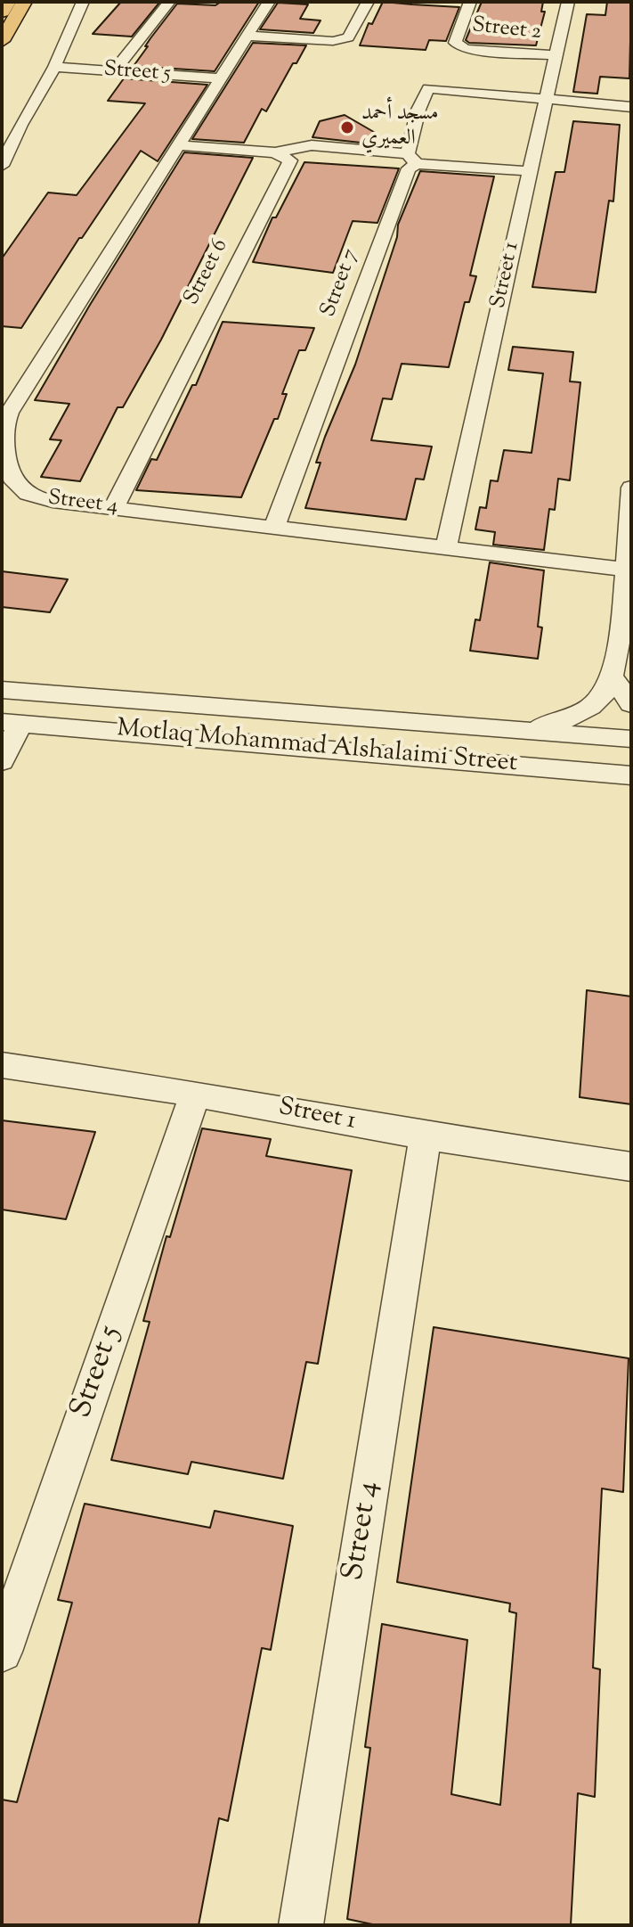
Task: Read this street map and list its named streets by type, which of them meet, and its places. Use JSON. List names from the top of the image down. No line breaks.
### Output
{"streets":{"street":["Street 2","Street 5","Street 6","Street 1","Street 7","Street 4","Motlaq Mohammad Alshalaimi Street"]},"crossings":[["Street 2","Street 1"],["Street 5","Street 1"],["Street 5","Street 4"],["Street 6","Street 4"],["Street 1","Street 7"],["Street 1","Street 4"],["Street 7","Street 4"]],"places":["مسجد أحمد العميري"]}
